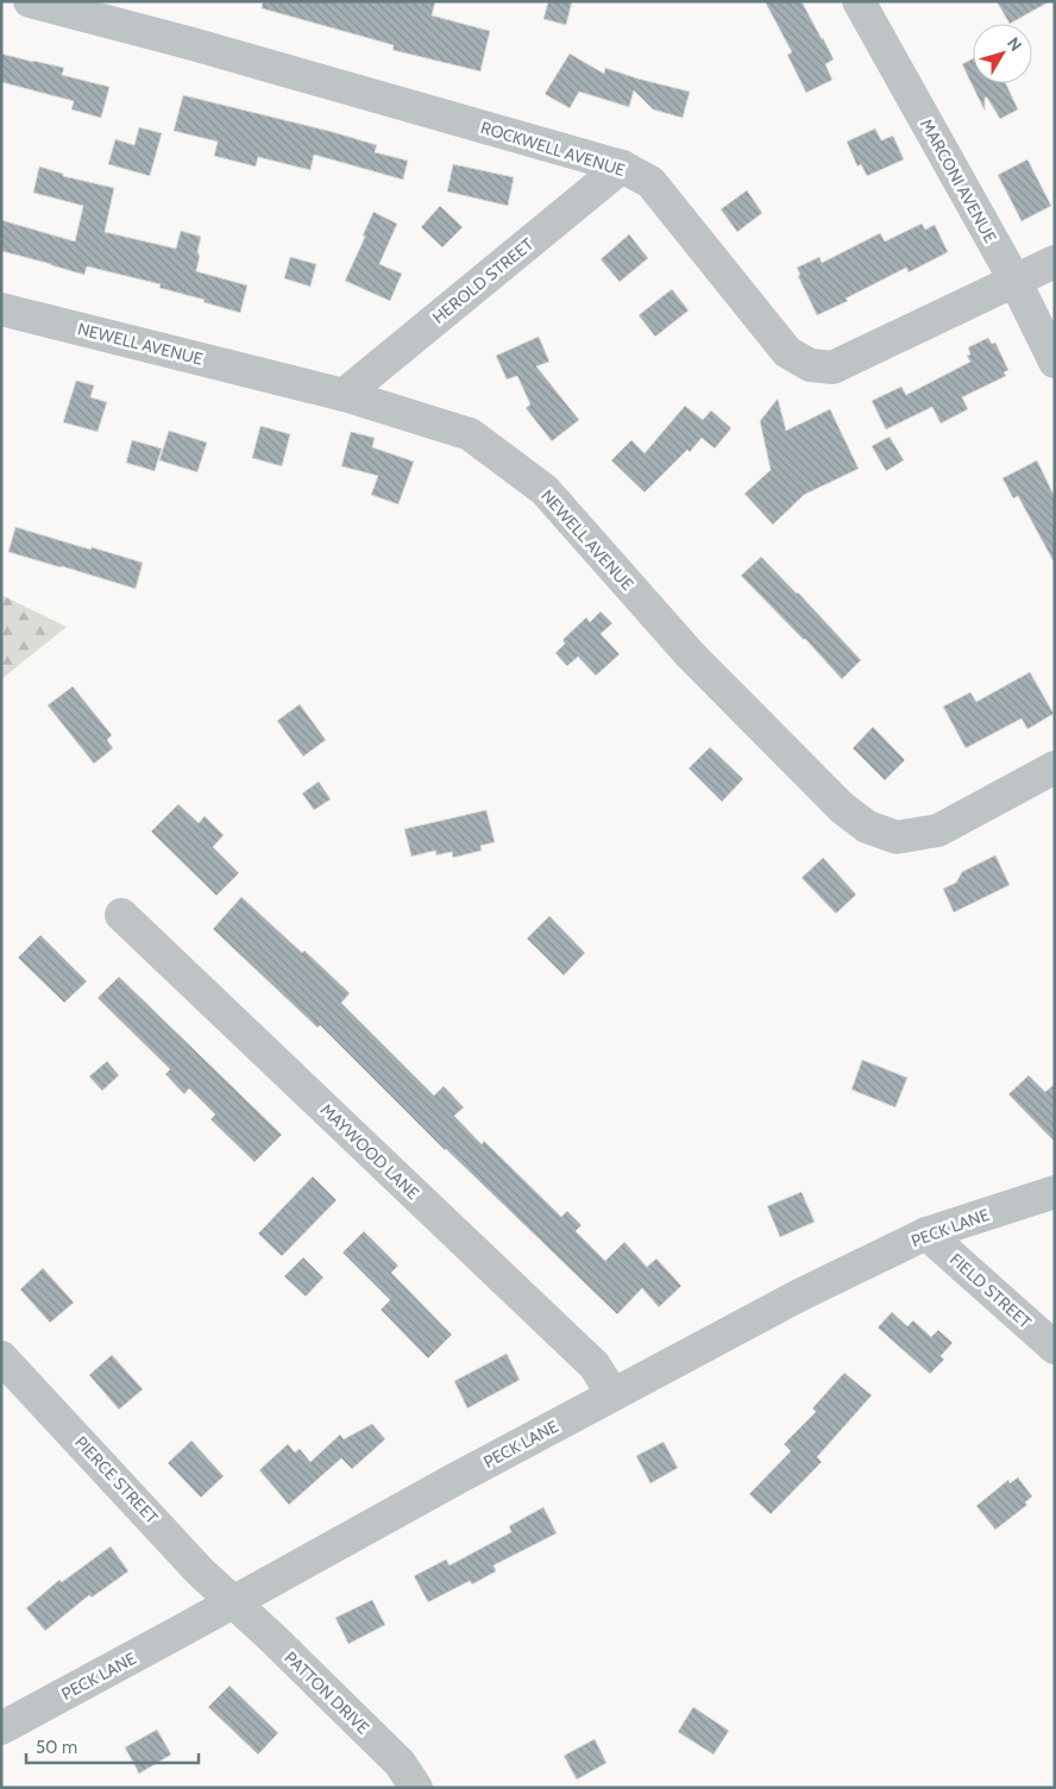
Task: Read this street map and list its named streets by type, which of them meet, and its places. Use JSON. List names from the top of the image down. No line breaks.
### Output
{"streets":{"street":["ROCKWELL AVENUE","MARCONI AVENUE","HEROLD STREET","NEWELL AVENUE","MAYWOOD LANE","PECK LANE","FIELD STREET","PIERCE STREET","PATTON DRIVE"]},"crossings":[["ROCKWELL AVENUE","MARCONI AVENUE"],["ROCKWELL AVENUE","HEROLD STREET"],["HEROLD STREET","NEWELL AVENUE"],["MAYWOOD LANE","PECK LANE"],["PECK LANE","FIELD STREET"],["PECK LANE","PIERCE STREET"],["PECK LANE","PATTON DRIVE"],["PIERCE STREET","PATTON DRIVE"]],"scale_bar":"50 m","north":"top right"}
